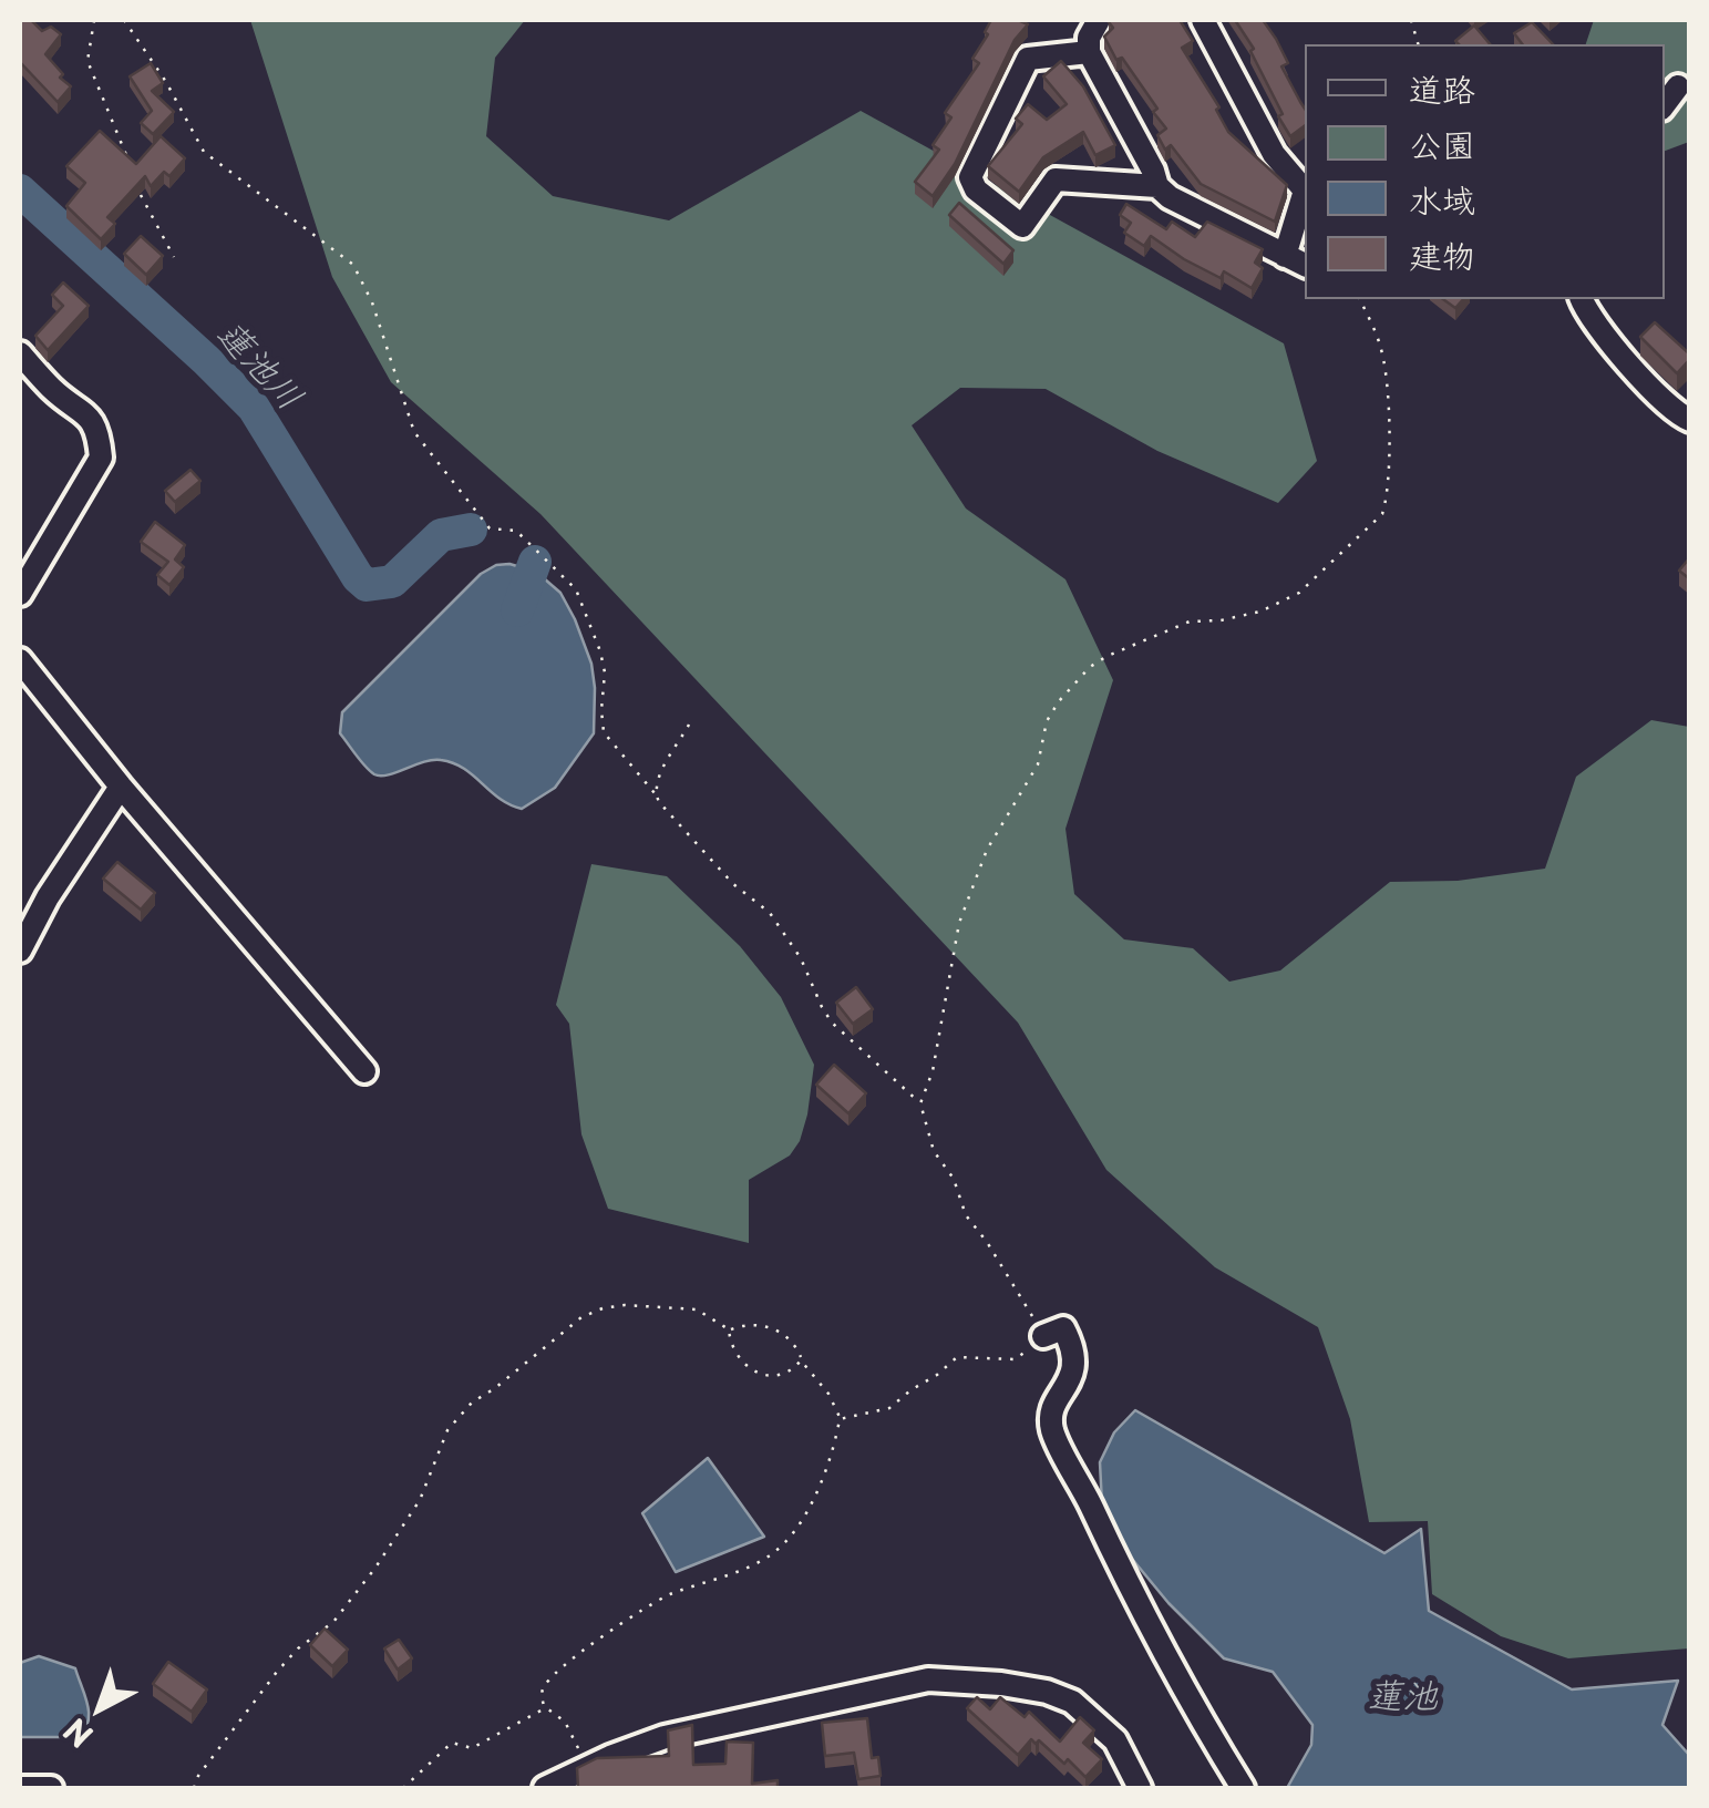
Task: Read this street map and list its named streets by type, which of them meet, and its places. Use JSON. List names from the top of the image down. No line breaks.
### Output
{"water":["蓮池川","蓮池"],"legend":["道路","公園","水域","建物"],"north":"bottom left"}
